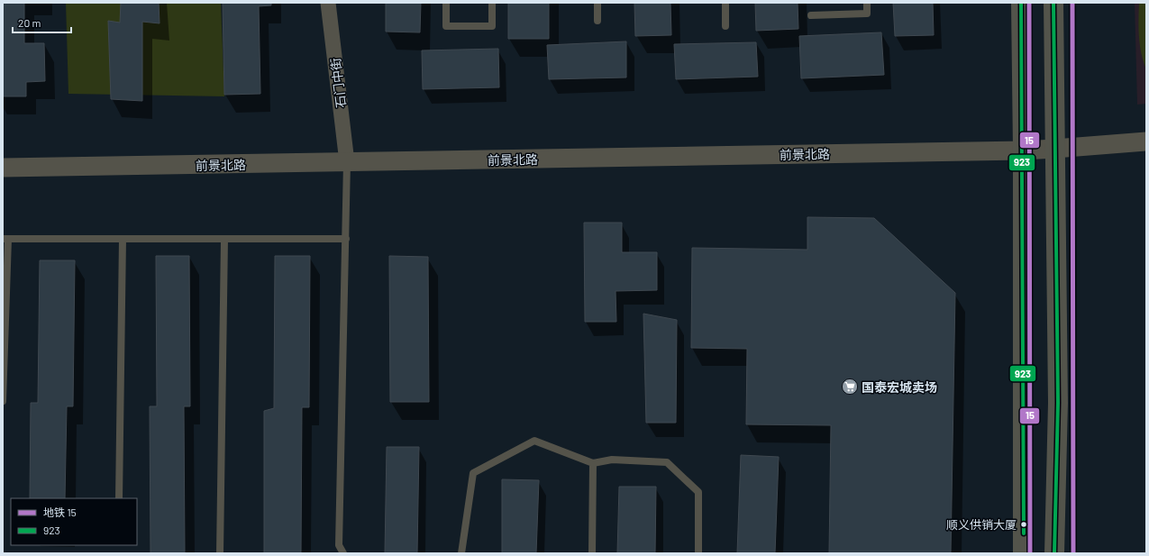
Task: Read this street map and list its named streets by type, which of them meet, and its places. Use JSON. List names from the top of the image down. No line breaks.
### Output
{"streets":{"street":["石门中街","前景北路"]},"crossings":[["石门中街","前景北路"]],"places":{"supermarket":["国泰宏城卖场"],"other":["顺义供销大厦"]},"lines":["metro line 15","transit line 923"],"legend":["地铁 15","923"],"scale_bar":"20 m"}
